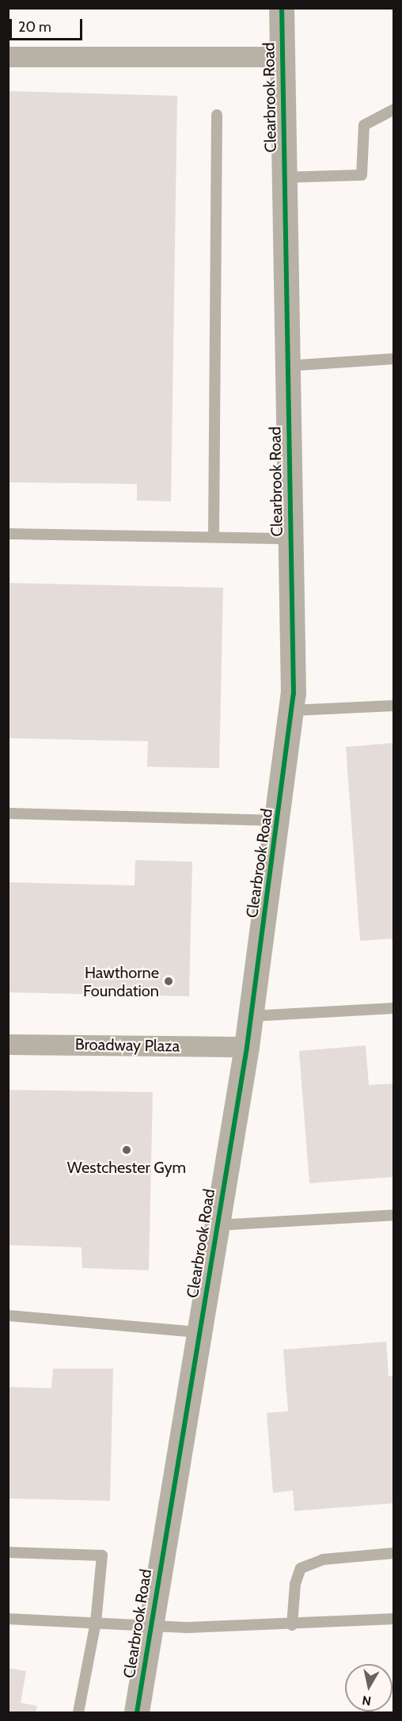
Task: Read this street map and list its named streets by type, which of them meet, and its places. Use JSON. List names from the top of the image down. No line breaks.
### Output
{"streets":{"street":["Clearbrook Road","Broadway Plaza"]},"crossings":[["Clearbrook Road","Broadway Plaza"]],"places":["Hawthorne Foundation","Westchester Gym"],"scale_bar":"20 m","north":"bottom"}
